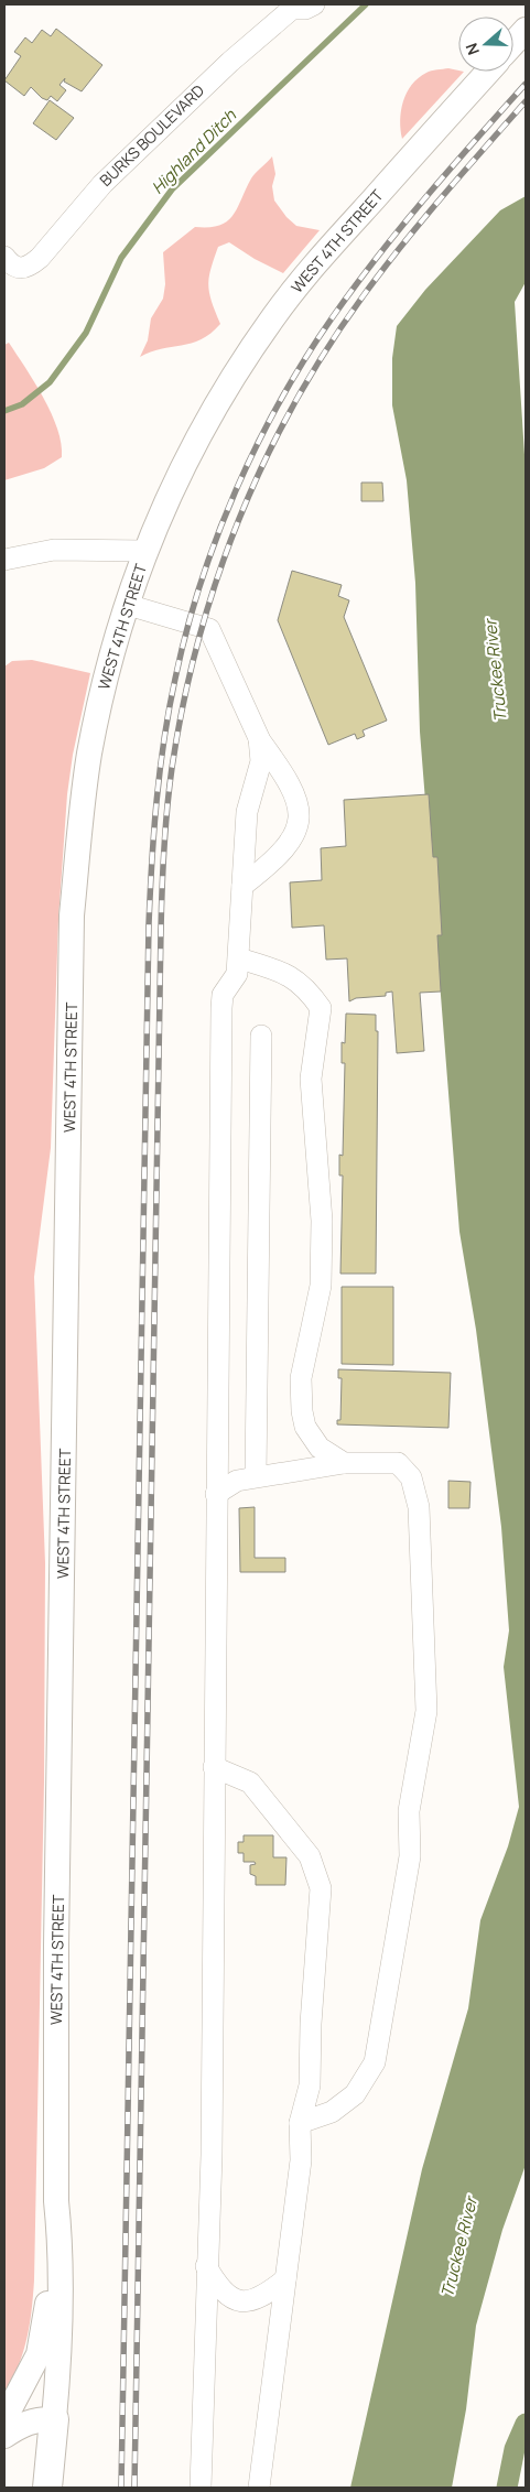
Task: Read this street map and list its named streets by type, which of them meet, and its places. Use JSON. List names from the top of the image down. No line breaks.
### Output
{"streets":{"main road":["WEST 4TH STREET"],"street":["BURKS BOULEVARD"]},"water":["Highland Ditch","Truckee River"],"north":"left"}
